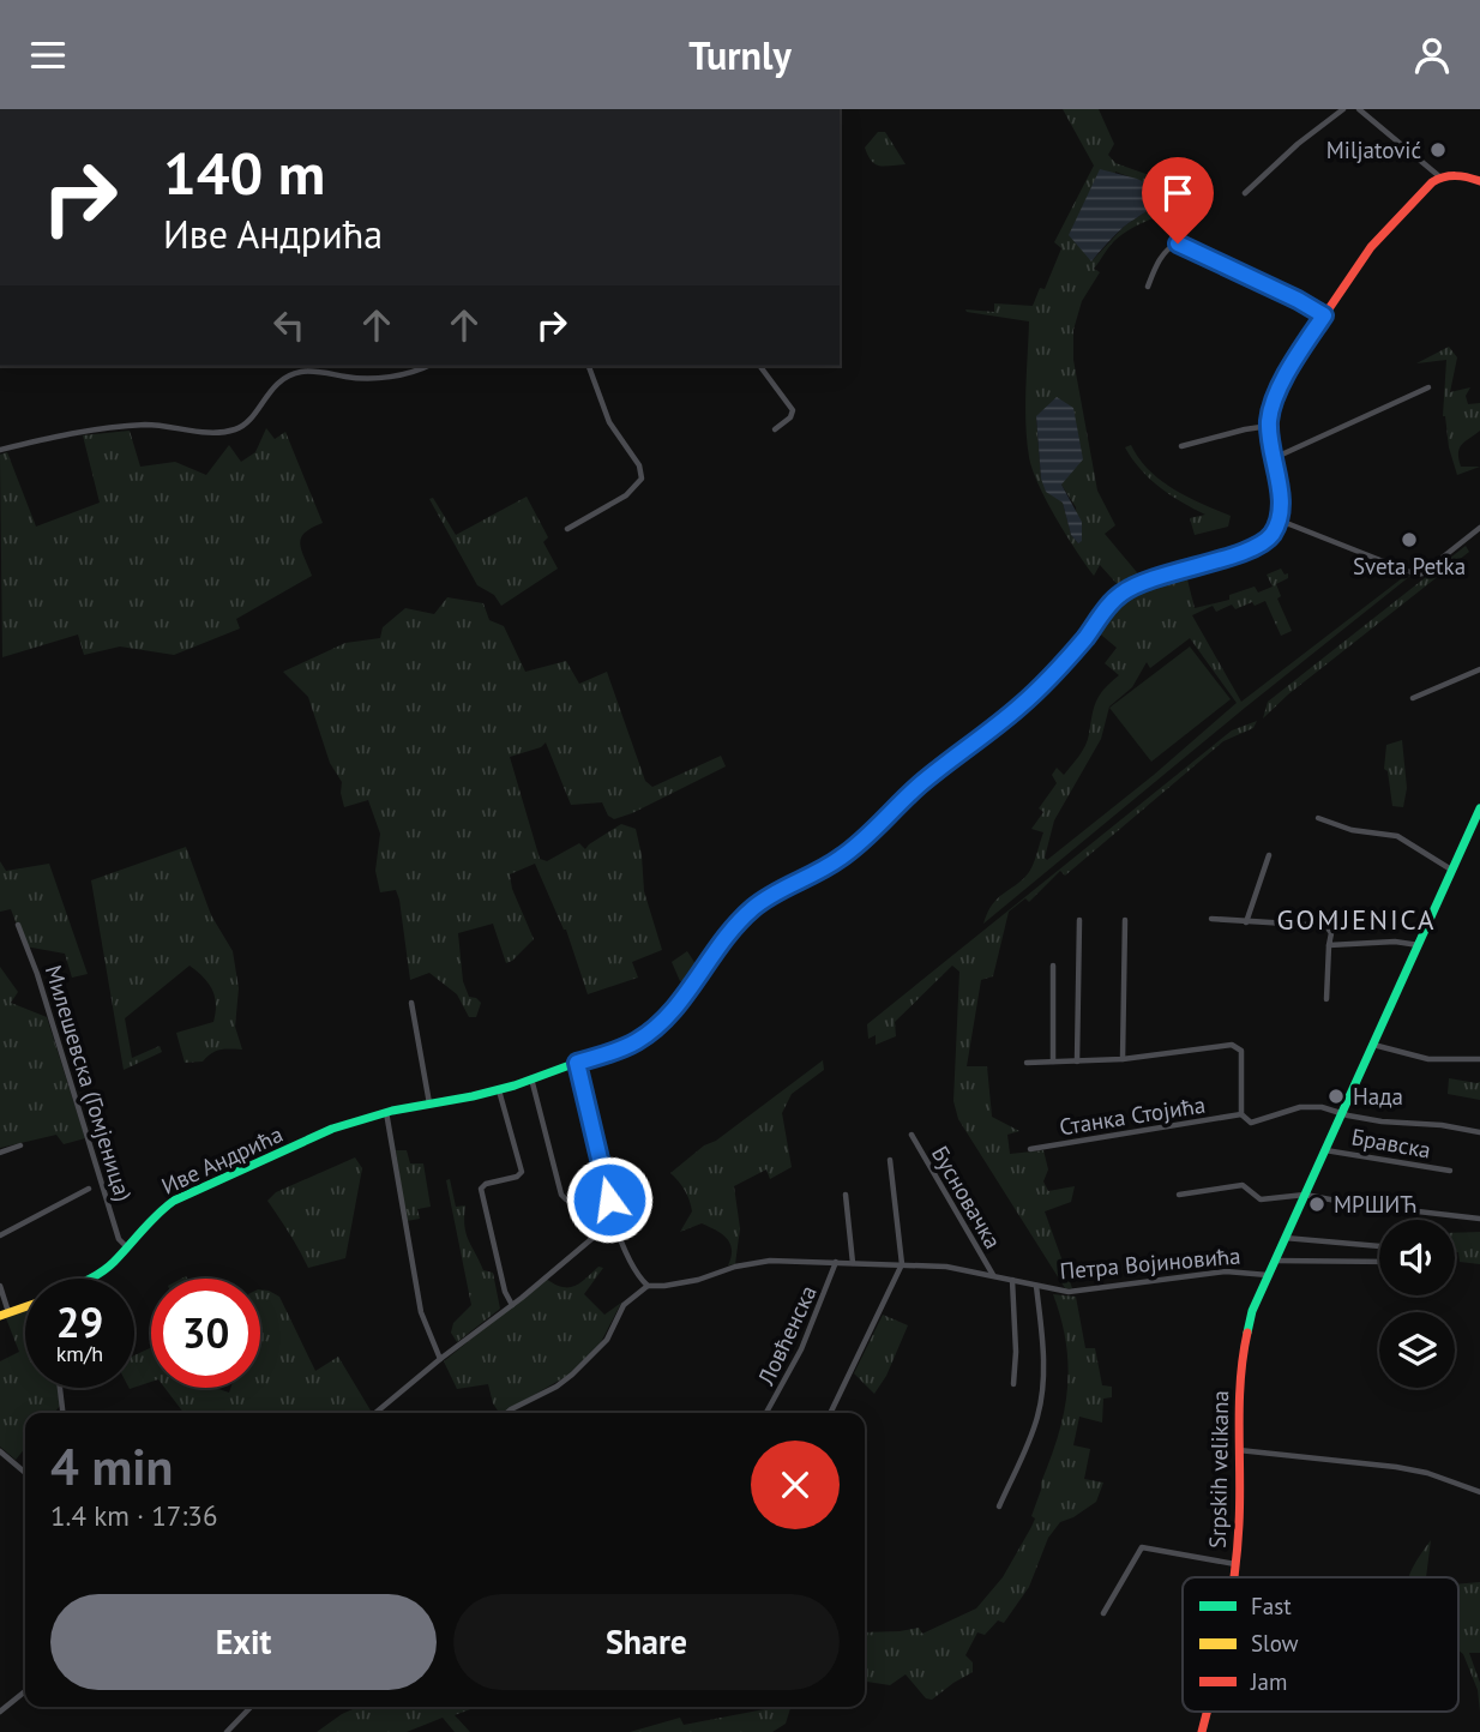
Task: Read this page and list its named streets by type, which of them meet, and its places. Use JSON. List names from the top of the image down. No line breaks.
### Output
{"streets":{"street":["Милешевска (Гомјеница)","Станка Стојића","Бравска","Иве Андрића","Бусновачка","Петра Војиновића","Ловћенска","Srpskih velikana"]},"crossings":[["Милешевска (Гомјеница)","Иве Андрића"],["Станка Стојића","Srpskih velikana"],["Бравска","Srpskih velikana"],["Бусновачка","Петра Војиновића"],["Петра Војиновића","Ловћенска"],["Петра Војиновића","Srpskih velikana"]],"districts":["GOMJENICA"],"places":["Miljatović","Sveta Petka","Нада","МРШИЋ"],"legend":["Fast","Slow","Jam"],"page":{"header":"Turnly","turn":["140 m","Иве Андрића"],"speed":"29 km/h","limit":"30","heading":["4 min","1.4 km · 17:36"],"buttons":["Exit","Share"]}}
